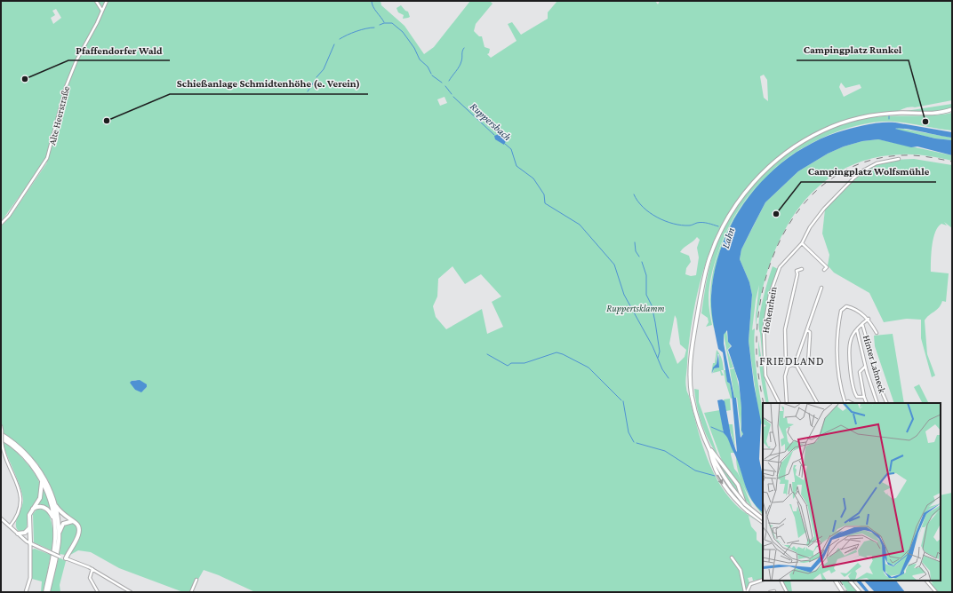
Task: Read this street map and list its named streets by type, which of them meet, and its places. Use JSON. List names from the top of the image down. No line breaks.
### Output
{"streets":{"street":["Alte Heerstraße","Hohenrhein","Hinter Lahneck"]},"districts":["FRIEDLAND"],"water":["Ruppersbach","Lahn"],"parks":["Ruppertsklamm"],"places":["Pfaffendorfer Wald","Schießanlage Schmidtenhöhe (e. Verein)","Campingplatz Runkel","Campingplatz Wolfsmühle"]}
